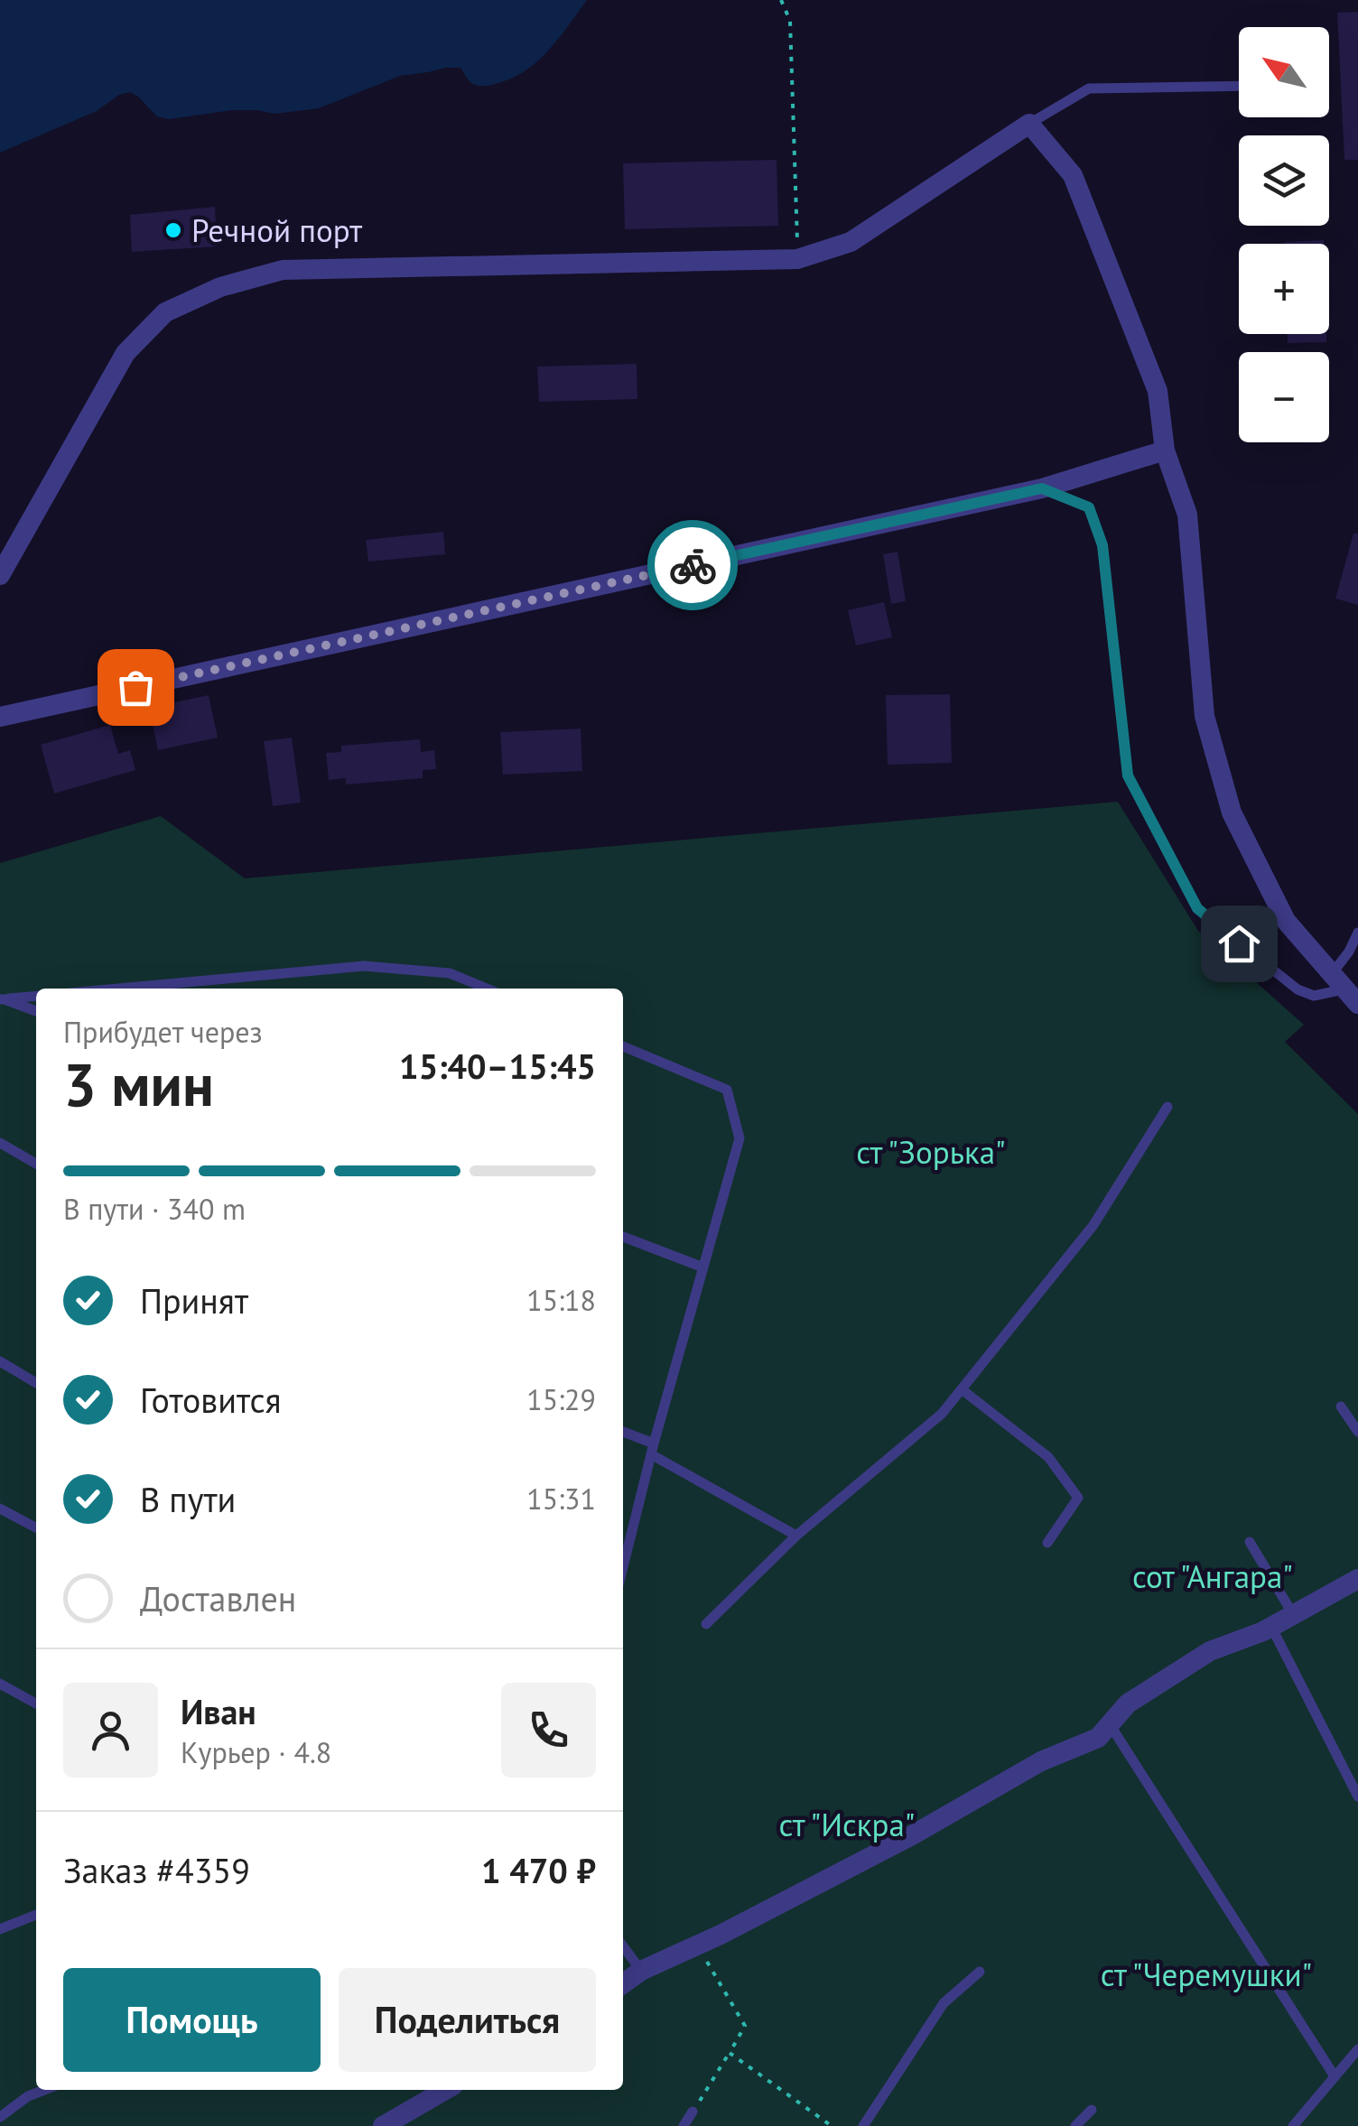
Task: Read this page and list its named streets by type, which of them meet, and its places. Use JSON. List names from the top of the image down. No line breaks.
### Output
{"parks":["ст \"Зорька\"","сот \"Ангара\"","ст \"Искра\"","ст \"Черемушки\""],"places":["Речной порт"],"north":"top left","page":{"map_buttons":["+","−"],"heading":["3 мин","Прибудет через","15:40–15:45"],"panel":["Иван","Курьер · 4.8","Заказ #4359","1 470 ₽"],"bar":"В пути · 340 m","list":[["Принят","15:18"],["Готовится","15:29"],["В пути","15:31"],"Доставлен"],"buttons":["Помощь","Поделиться"]}}
